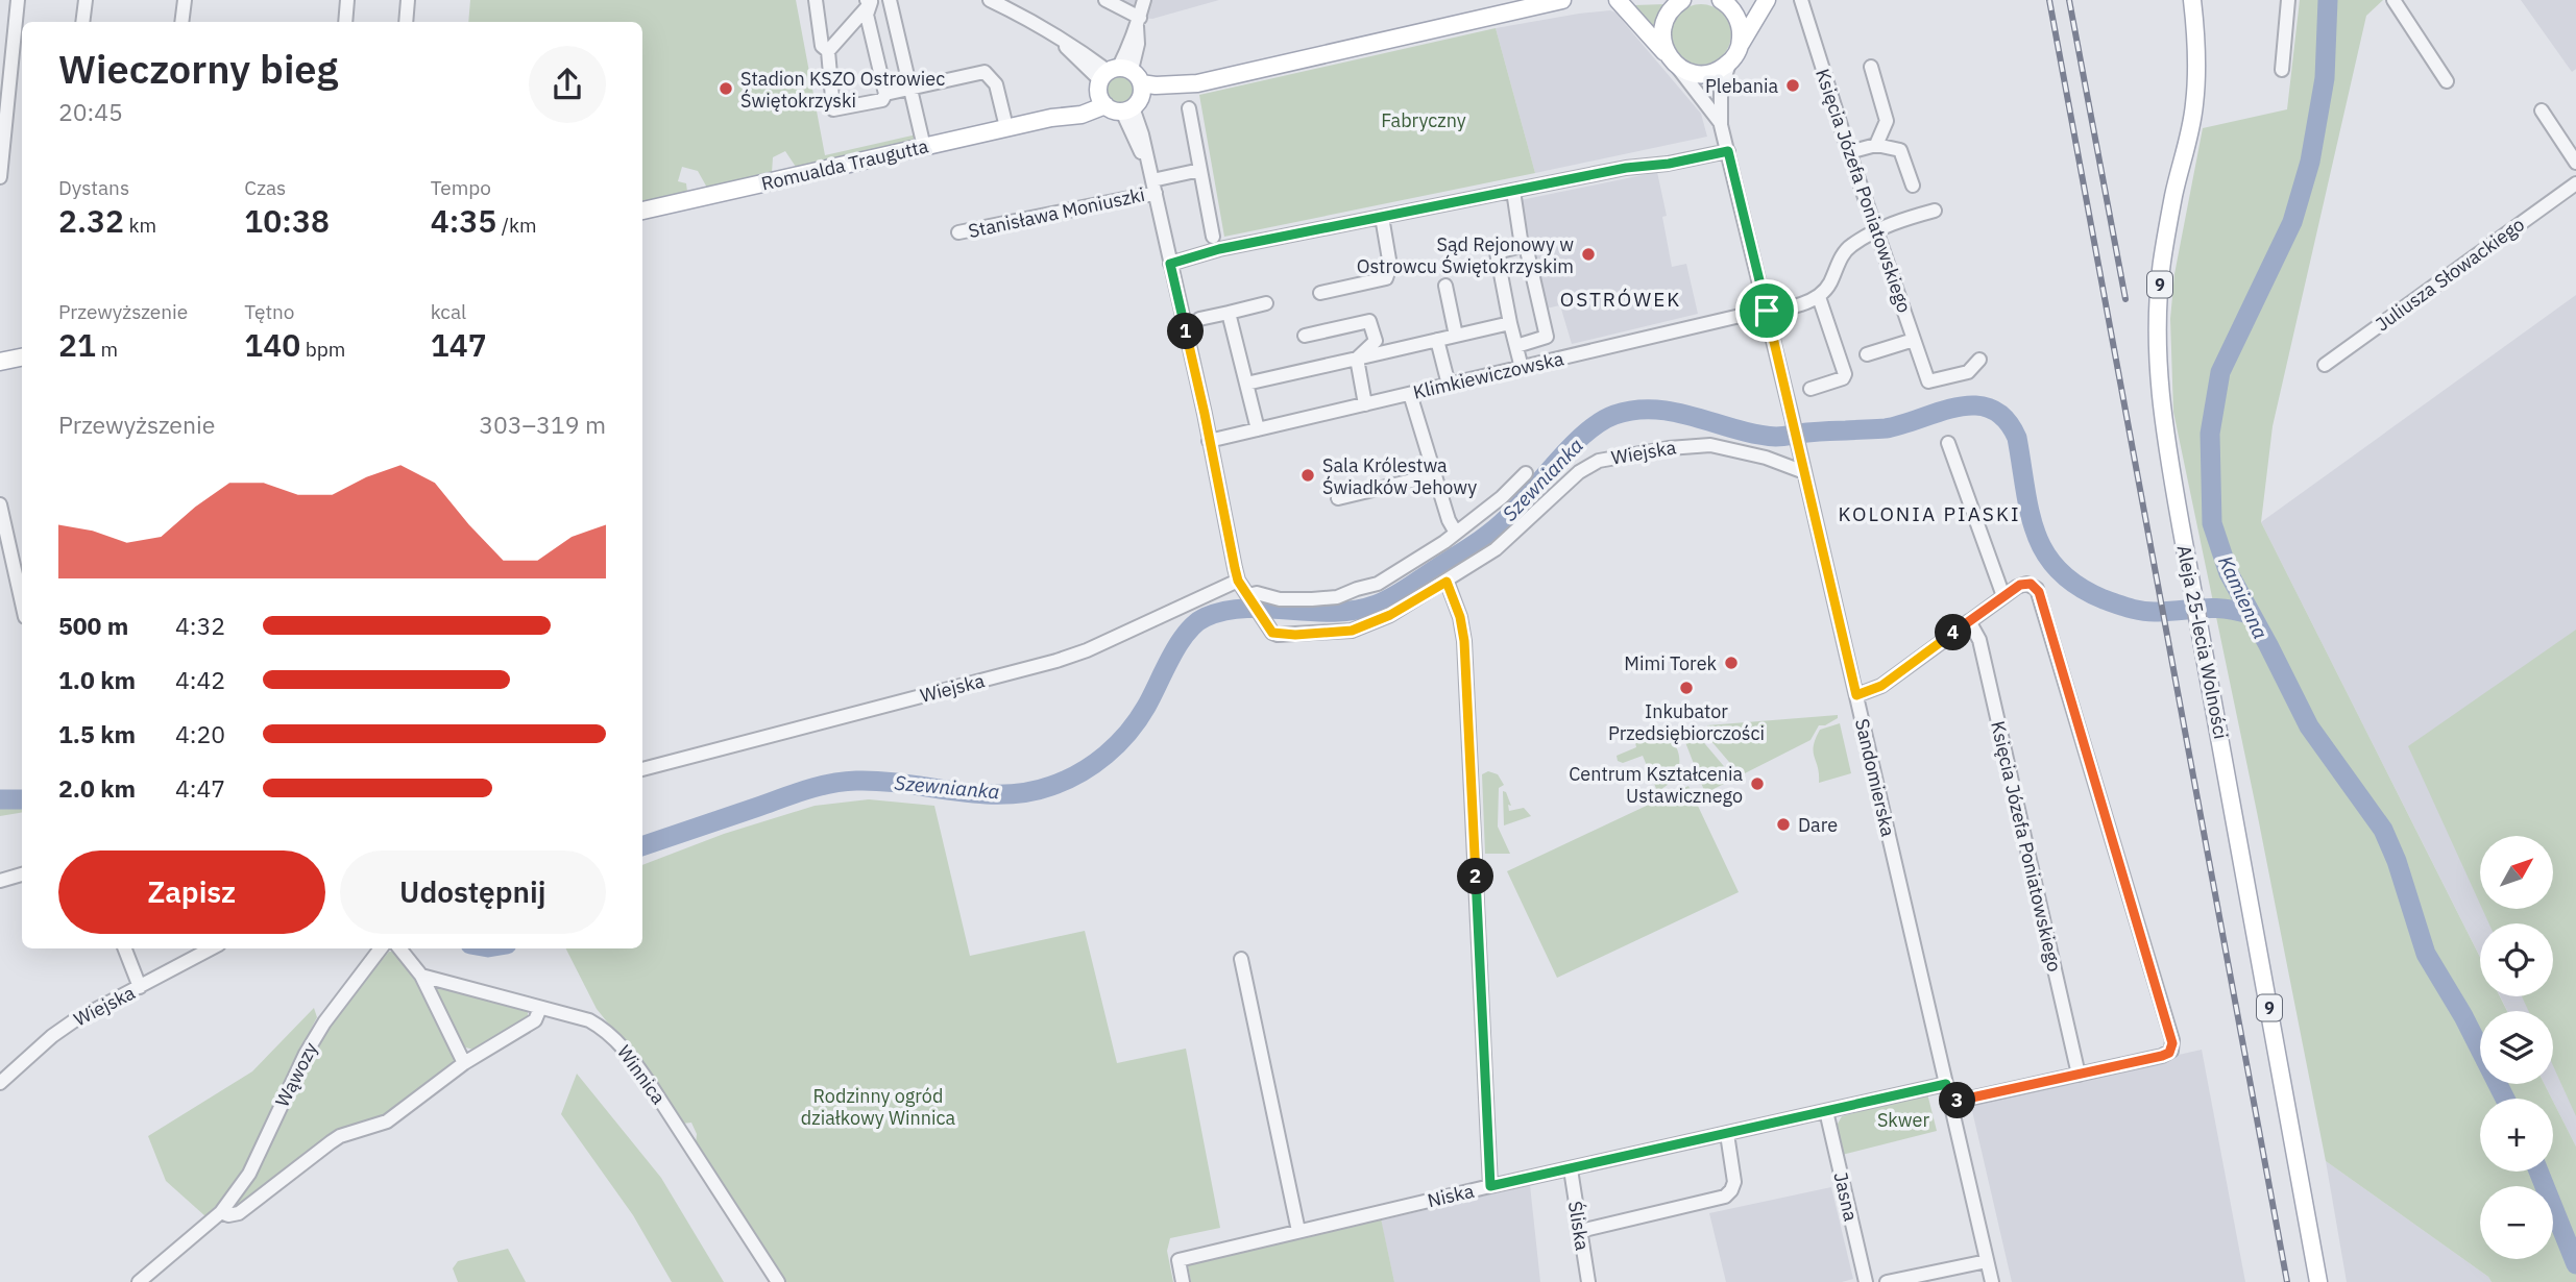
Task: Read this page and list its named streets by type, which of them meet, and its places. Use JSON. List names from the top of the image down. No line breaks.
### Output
{"streets":{"main road":["Romualda Traugutta","9","Aleja 25-lecia Wolności"],"street":["Księcia Józefa Poniatowskiego","Stanisława Moniuszki","Juliusza Słowackiego","Klimkiewiczowska","Wiejska","Sandomierska","Wąwozy","Winnica","Niska","Jasna","Śliska"]},"crossings":[["Klimkiewiczowska","Sandomierska"],["Wiejska","Sandomierska"],["Sandomierska","Niska"],["Wąwozy","Winnica"],["Niska","Jasna"],["Niska","Śliska"]],"districts":["OSTRÓWEK","KOLONIA PIASKI"],"water":["Szewnianka","Kamienna"],"parks":["Fabryczny","Rodzinny ogród działkowy Winnica","Skwer"],"places":["Plebania","Stadion KSZO Ostrowiec Świętokrzyski","Sąd Rejonowy w Ostrowcu Świętokrzyskim","Sala Królestwa Świadków Jehowy","Mimi Torek","Inkubator Przedsiębiorczości","Centrum Kształcenia Ustawicznego","Dare"],"north":"top right","page":{"heading":["Wieczorny bieg","20:45"],"stats":[["Dystans","2.32 km"],["Czas","10:38"],["Tempo","4:35 /km"],["Przewyższenie","21 m"],["Tętno","140 bpm"],["kcal","147"]],"pins":["1","4","2","3"],"chart":["Przewyższenie","303–319 m"],"list":[{"name":"500 m","note":"4:32"},{"name":"1.0 km","note":"4:42"},{"name":"1.5 km","note":"4:20"},{"name":"2.0 km","note":"4:47"}],"map_buttons":["+","−"],"buttons":["Zapisz","Udostępnij"]}}
